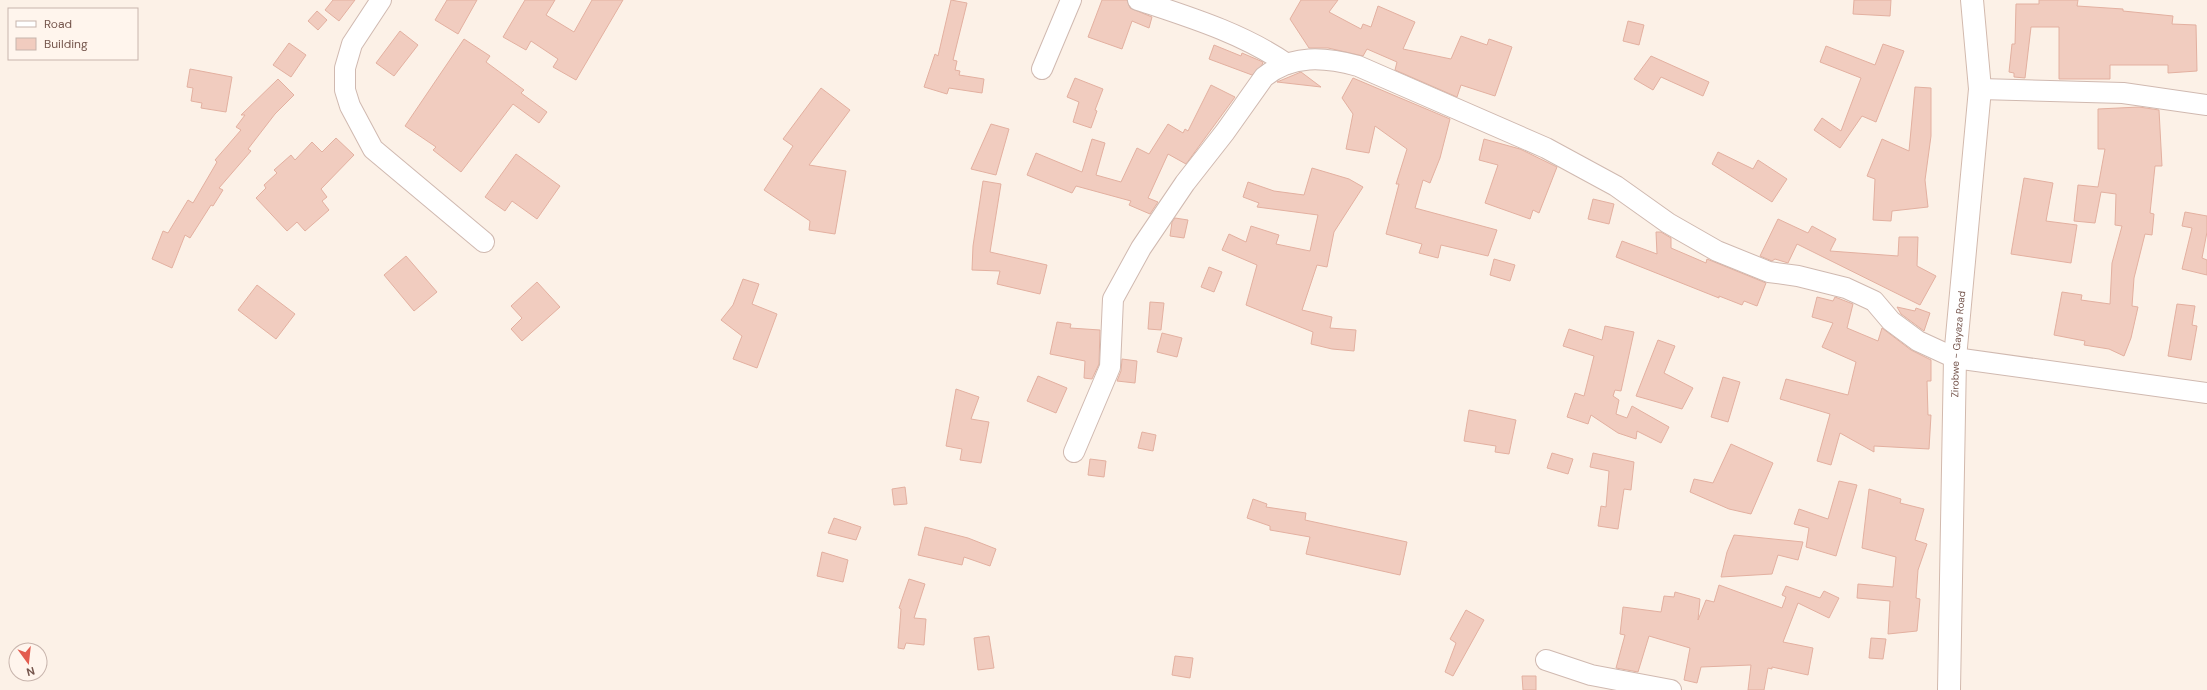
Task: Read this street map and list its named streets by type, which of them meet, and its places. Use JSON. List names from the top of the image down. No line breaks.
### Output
{"streets":{"street":["Zirobwe - Gayaza Road"]},"legend":["Road","Building"],"north":"bottom"}
